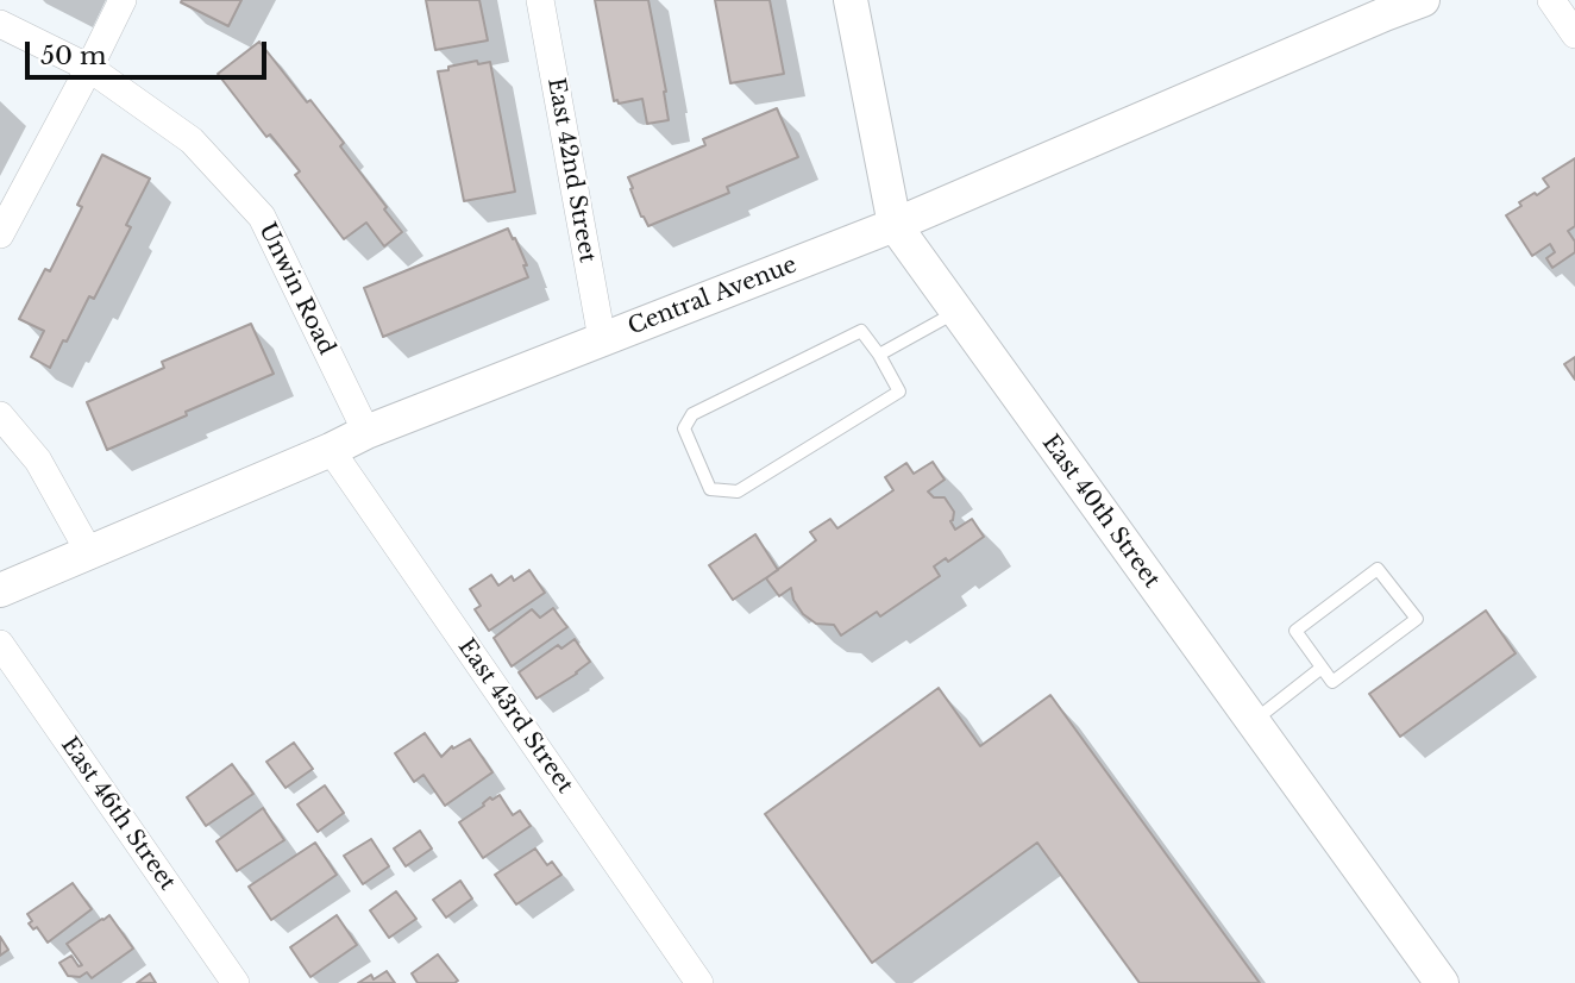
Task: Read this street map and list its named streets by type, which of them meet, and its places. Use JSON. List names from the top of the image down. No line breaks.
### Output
{"streets":{"street":["East 42nd Street","Unwin Road","Central Avenue","East 40th Street","East 43rd Street","East 46th Street"]},"crossings":[["East 42nd Street","Central Avenue"],["Unwin Road","Central Avenue"],["Central Avenue","East 40th Street"],["Central Avenue","East 43rd Street"]],"scale_bar":"50 m"}
